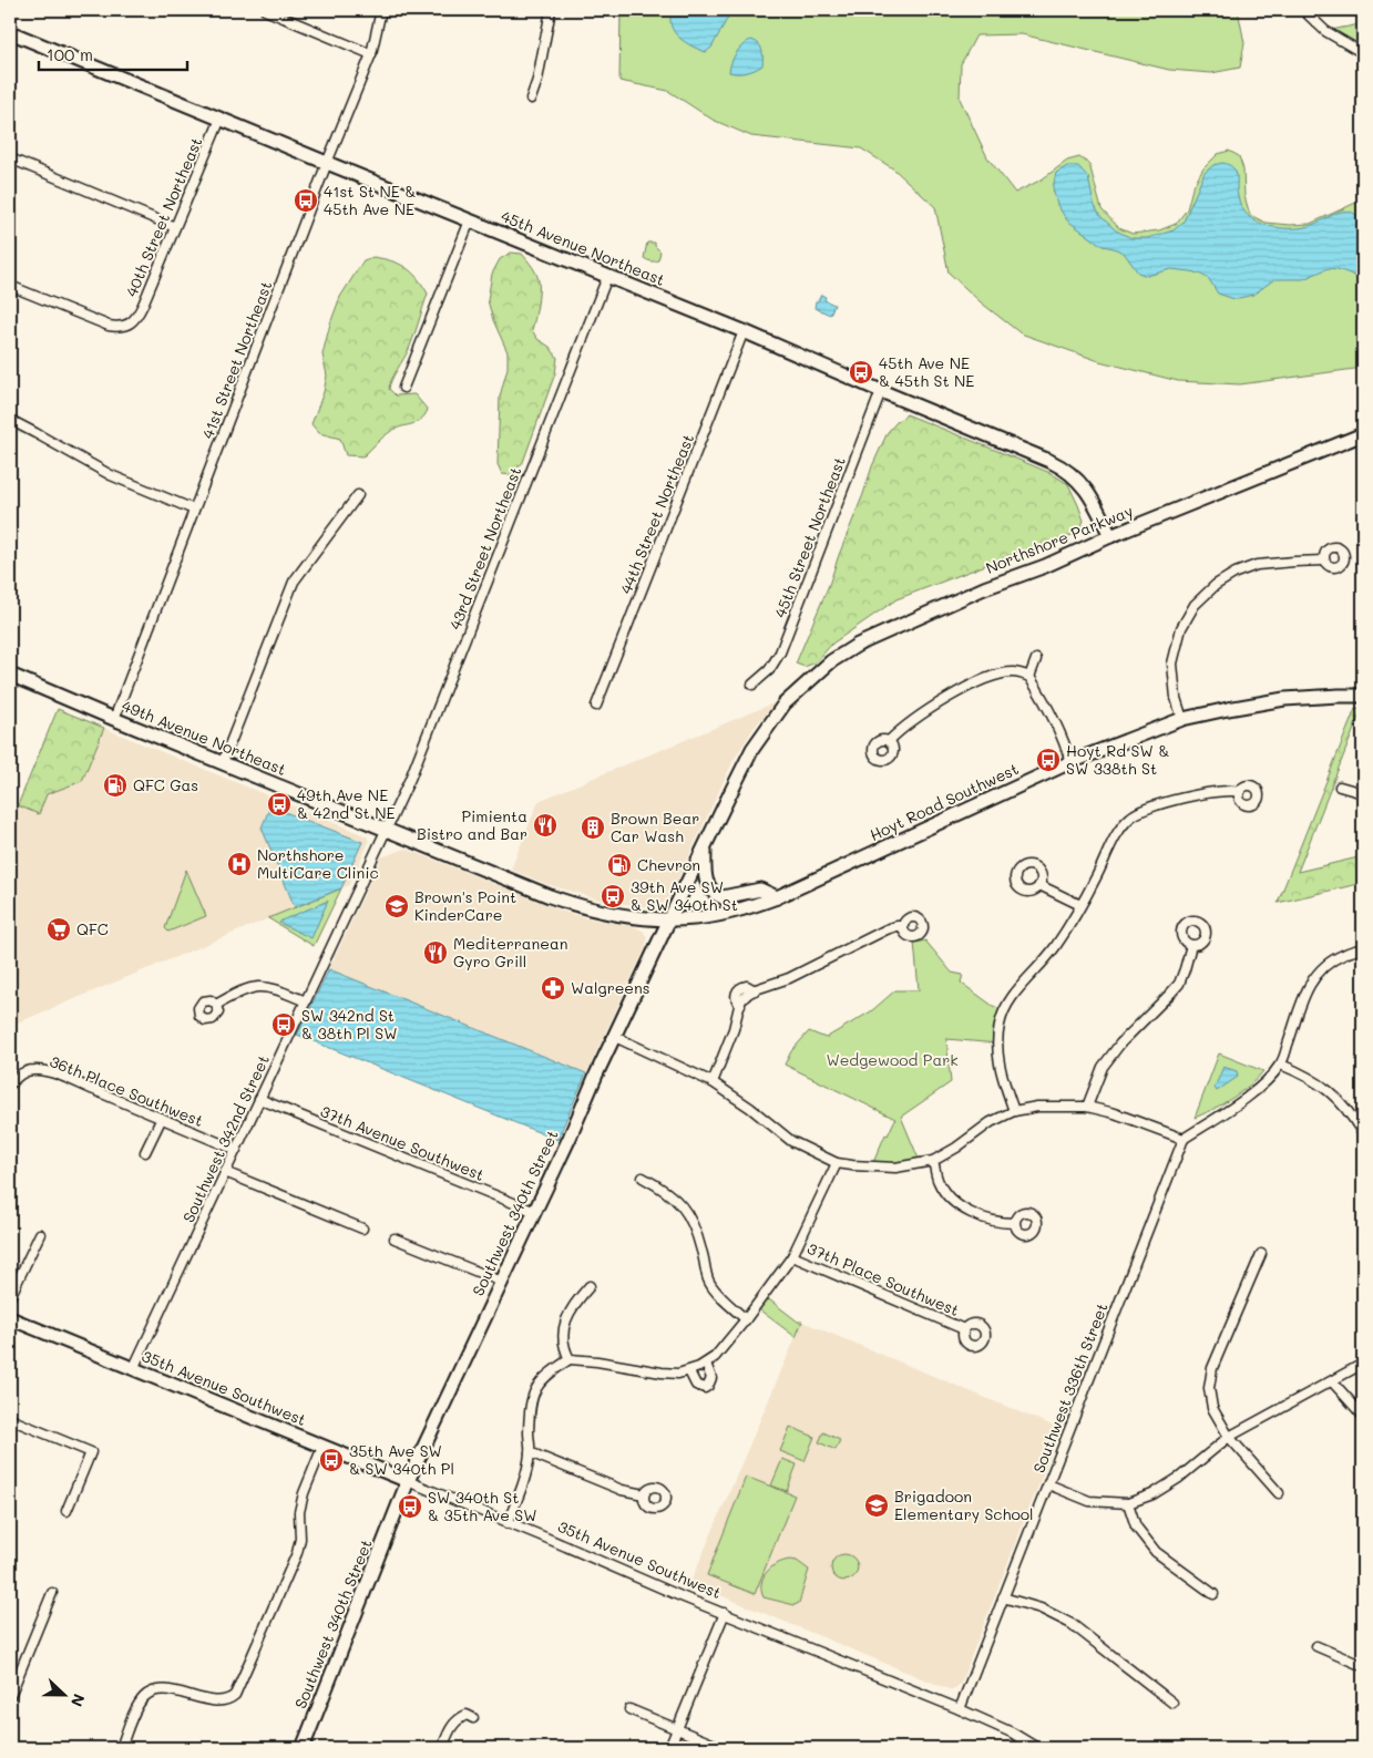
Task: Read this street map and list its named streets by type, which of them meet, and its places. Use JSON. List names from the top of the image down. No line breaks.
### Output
{"streets":{"street":["40th Street Northeast","45th Avenue Northeast","41st Street Northeast","44th Street Northeast","45th Street Northeast","Northshore Parkway","43rd Street Northeast","49th Avenue Northeast","Hoyt Road Southwest","36th Place Southwest","Southwest 342nd Street","37th Avenue Southwest","Southwest 340th Street","37th Place Southwest","35th Avenue Southwest","Southwest 336th Street"]},"crossings":[["40th Street Northeast","45th Avenue Northeast"],["45th Avenue Northeast","41st Street Northeast"],["45th Avenue Northeast","44th Street Northeast"],["45th Avenue Northeast","45th Street Northeast"],["45th Avenue Northeast","Northshore Parkway"],["45th Avenue Northeast","43rd Street Northeast"],["41st Street Northeast","49th Avenue Northeast"],["Northshore Parkway","Southwest 340th Street"],["43rd Street Northeast","49th Avenue Northeast"],["43rd Street Northeast","Southwest 342nd Street"],["49th Avenue Northeast","Hoyt Road Southwest"],["49th Avenue Northeast","Southwest 342nd Street"],["49th Avenue Northeast","Southwest 340th Street"],["Hoyt Road Southwest","Southwest 340th Street"],["36th Place Southwest","Southwest 342nd Street"],["Southwest 342nd Street","37th Avenue Southwest"],["Southwest 342nd Street","35th Avenue Southwest"],["37th Avenue Southwest","Southwest 340th Street"],["Southwest 340th Street","35th Avenue Southwest"],["35th Avenue Southwest","Southwest 336th Street"]],"parks":["Wedgewood Park"],"places":{"bus stop":["41st St NE & 45th Ave NE","45th Ave NE & 45th St NE","Hoyt Rd SW & SW 338th St","49th Ave NE & 42nd St NE","39th Ave SW & SW 340th St","SW 342nd St & 38th Pl SW","35th Ave SW & SW 340th Pl","SW 340th St & 35th Ave SW"],"fuel station":["QFC Gas","Chevron"],"restaurant":["Pimienta Bistro and Bar","Mediterranean Gyro Grill"],"building":["Brown Bear Car Wash"],"hospital":["Northshore MultiCare Clinic"],"school or university":["Brown's Point KinderCare","Brigadoon Elementary School"],"supermarket":["QFC"],"pharmacy":["Walgreens"]},"scale_bar":"100 m","north":"right"}
